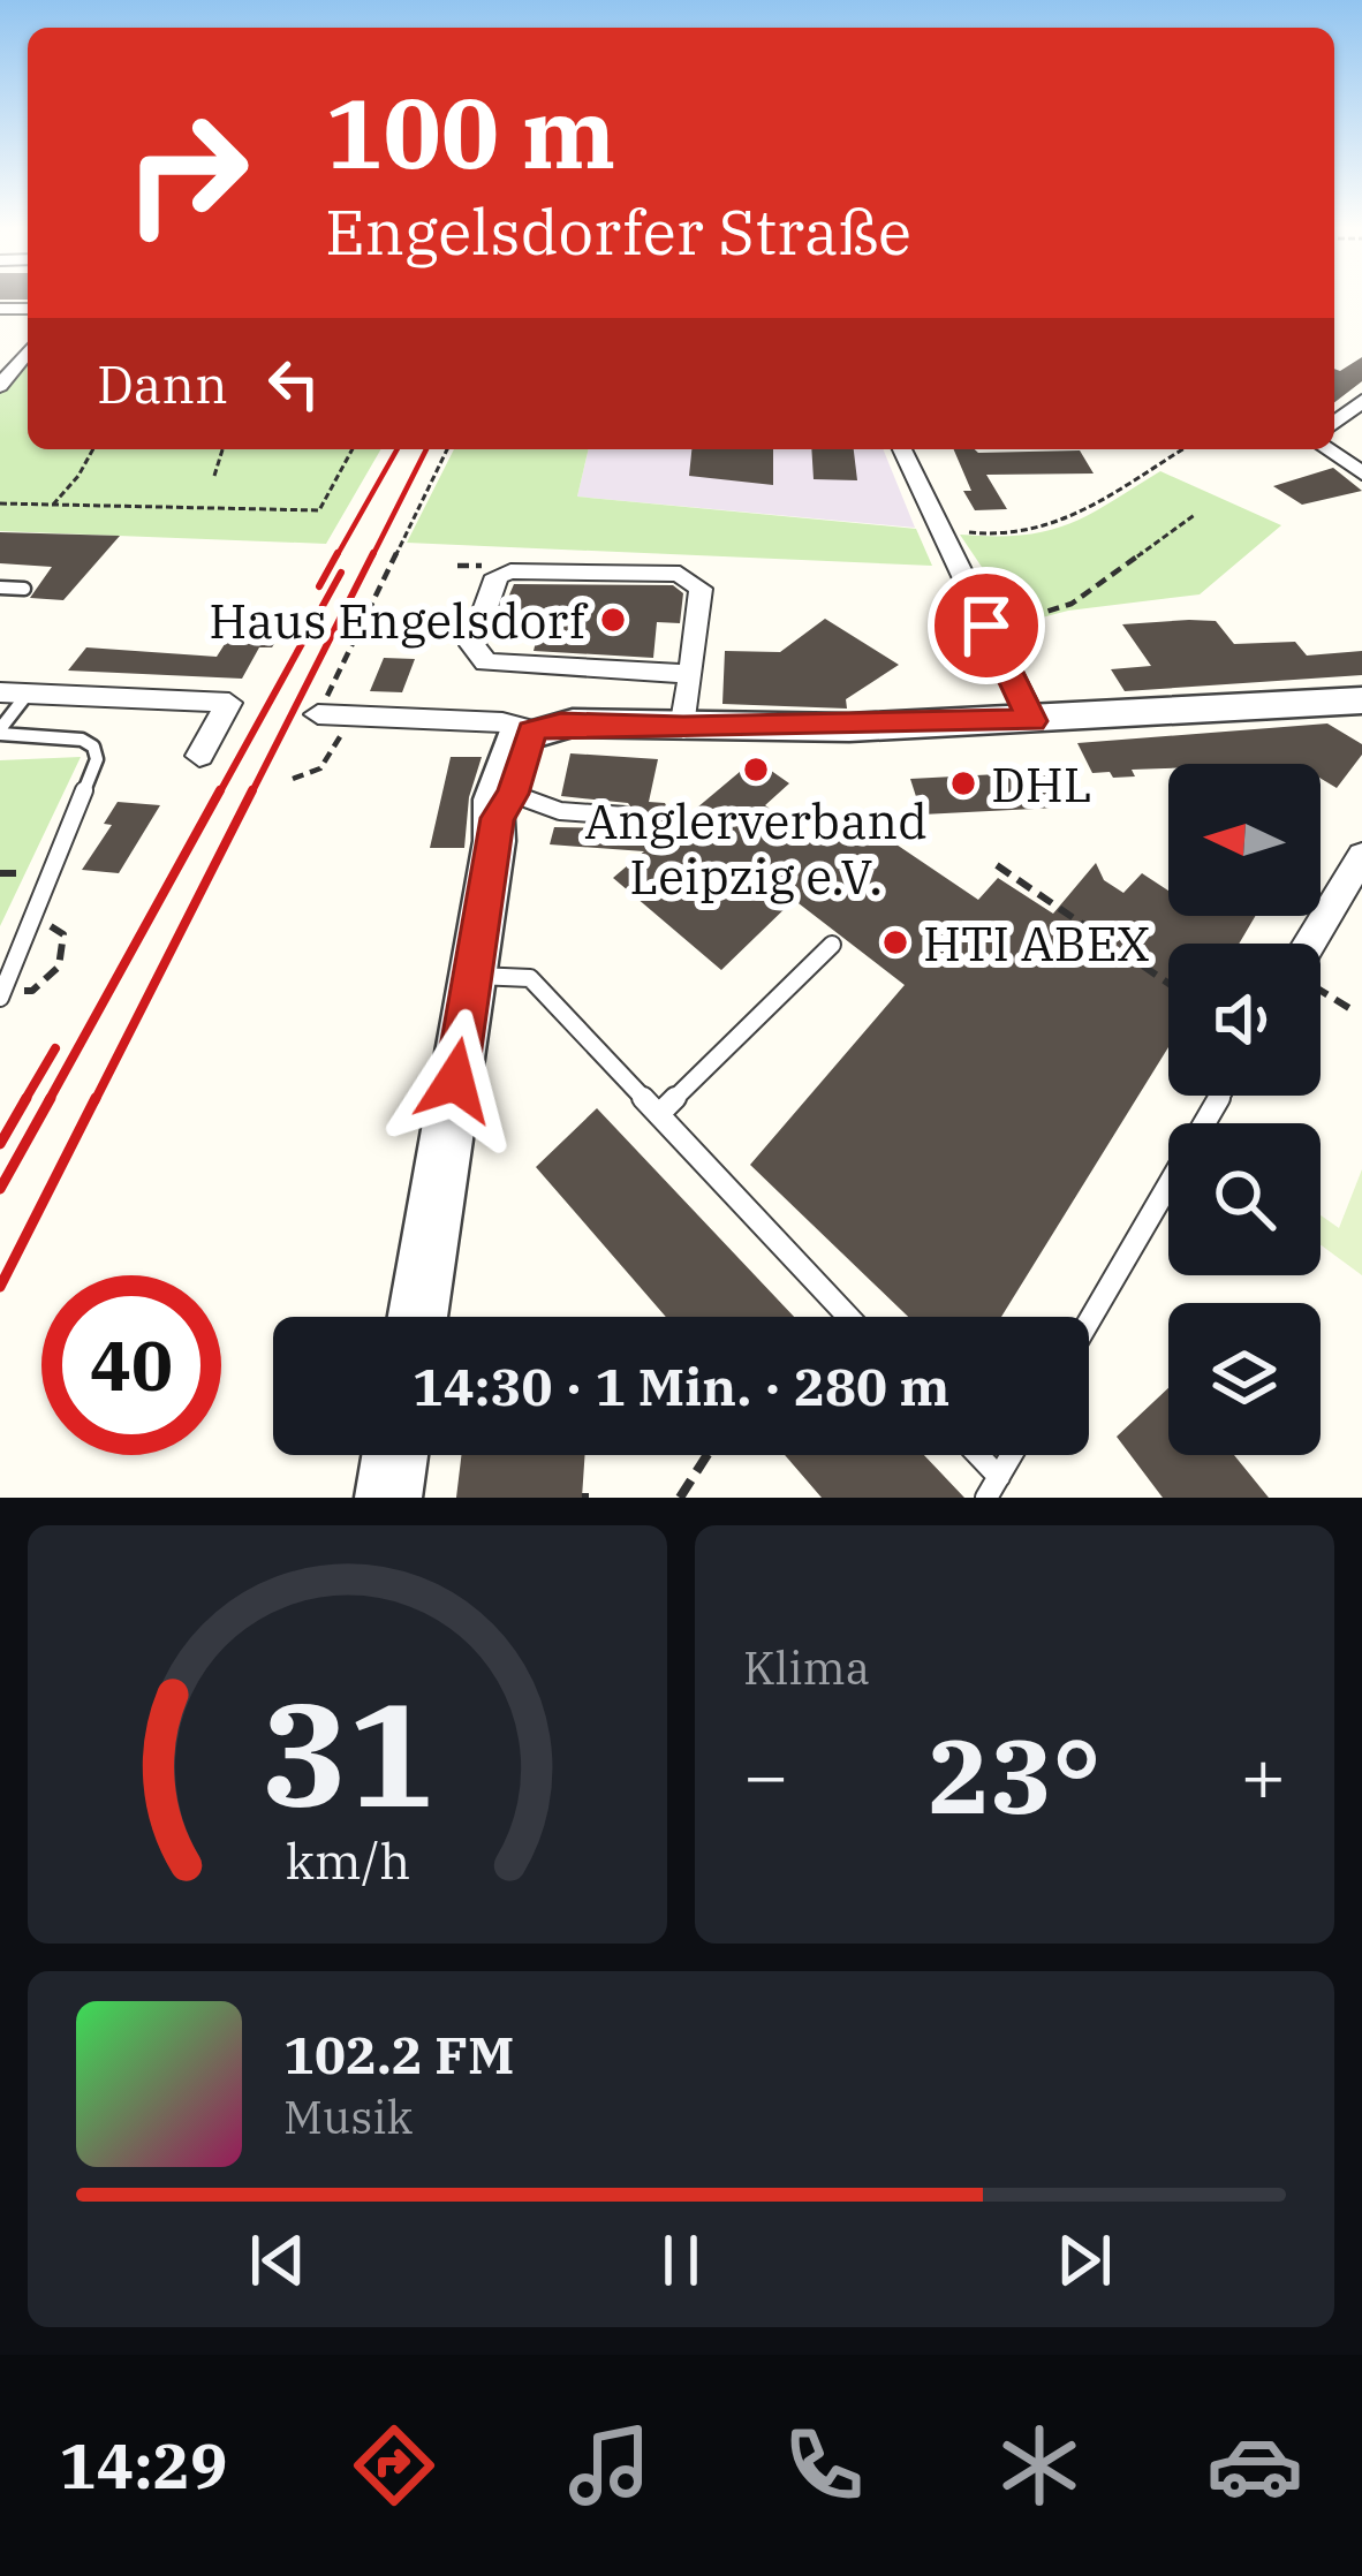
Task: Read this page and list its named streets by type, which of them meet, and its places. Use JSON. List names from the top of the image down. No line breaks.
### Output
{"places":["Haus Engelsdorf","Anglerverband Leipzig e.V.","DHL","HTI ABEX"],"north":"left","page":{"turn":["100 m","Engelsdorfer Straße"],"then":"Dann","limit":"40","trip":"14:30 · 1 Min. · 280 m","tile":"Klima","heat":["−","23°","+"],"song":["102.2 FM","Musik"],"tabs":"14:29","gauge":["31","km/h"]}}
